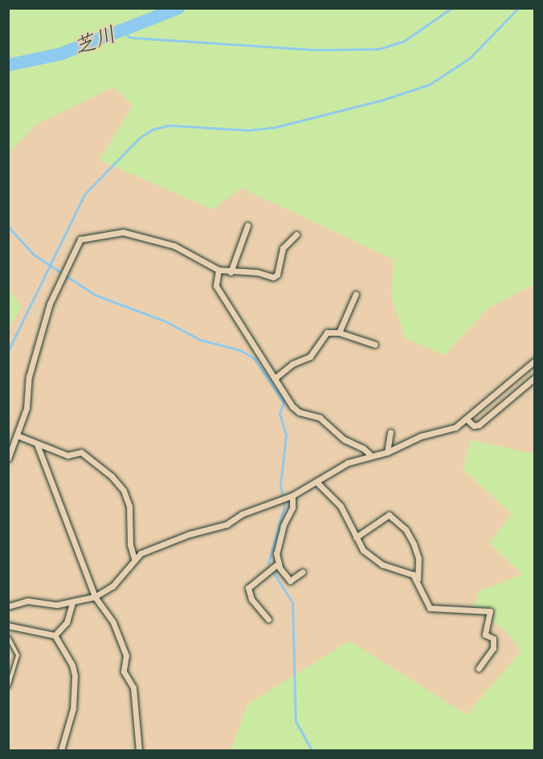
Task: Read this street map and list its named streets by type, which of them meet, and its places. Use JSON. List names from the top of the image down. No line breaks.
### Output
{"water":["芝川"]}
